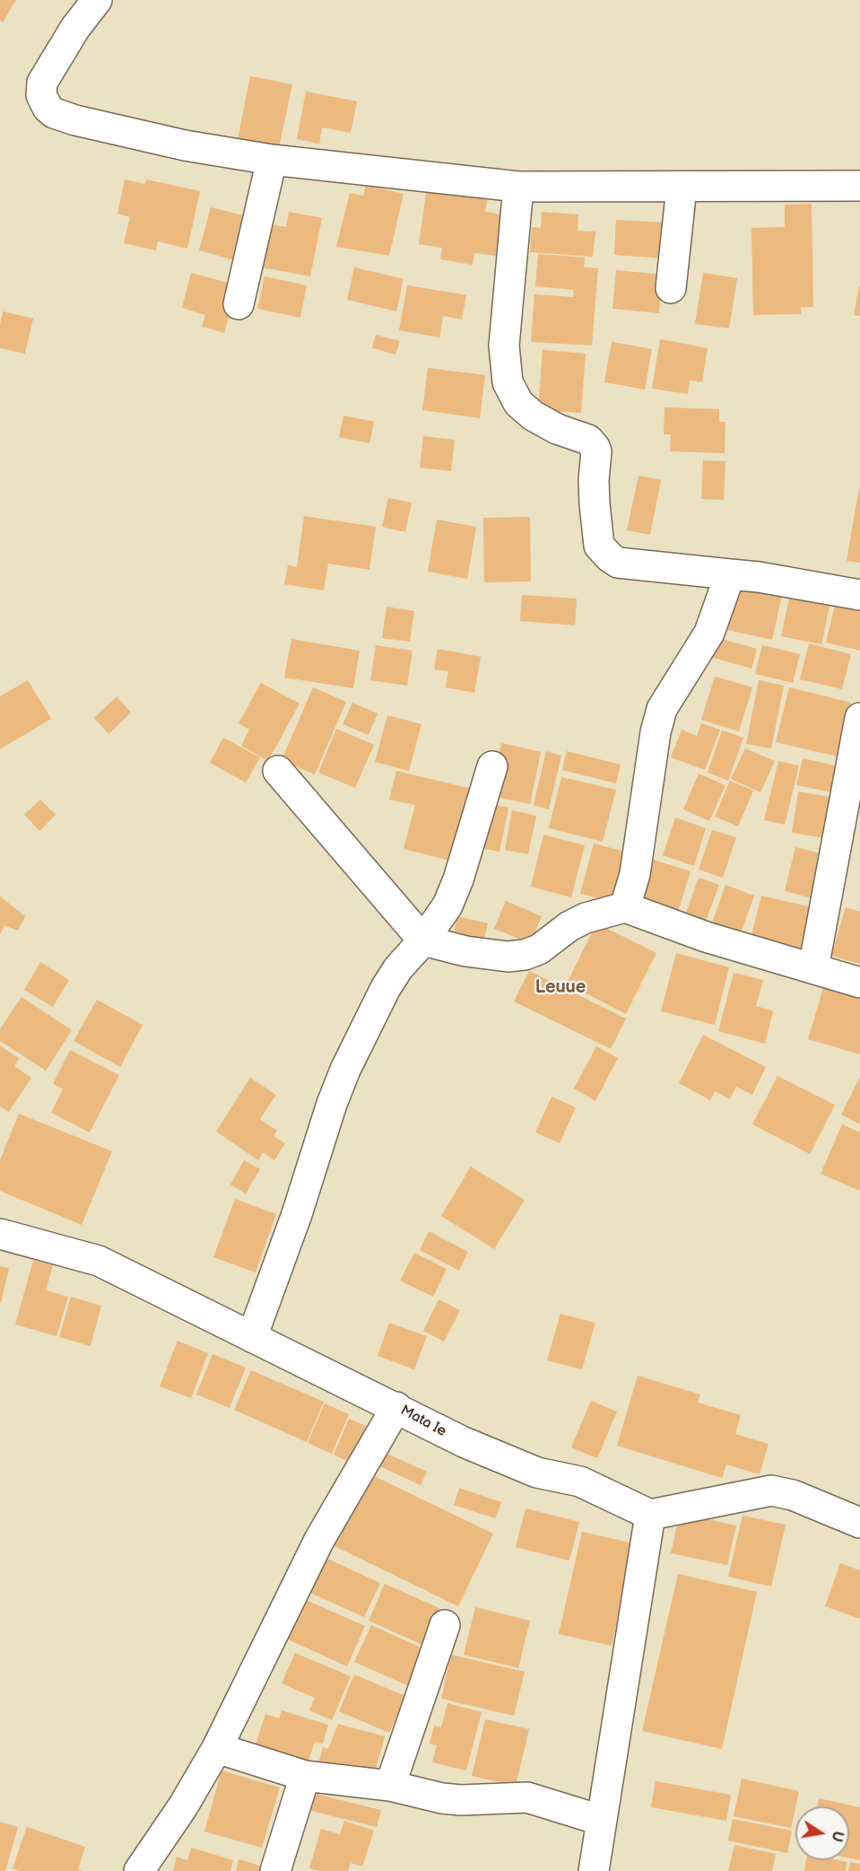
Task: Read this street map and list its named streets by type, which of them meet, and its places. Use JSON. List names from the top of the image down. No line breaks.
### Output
{"streets":{"street":["Mata Ie"]},"districts":["Leuue"],"north":"right"}
